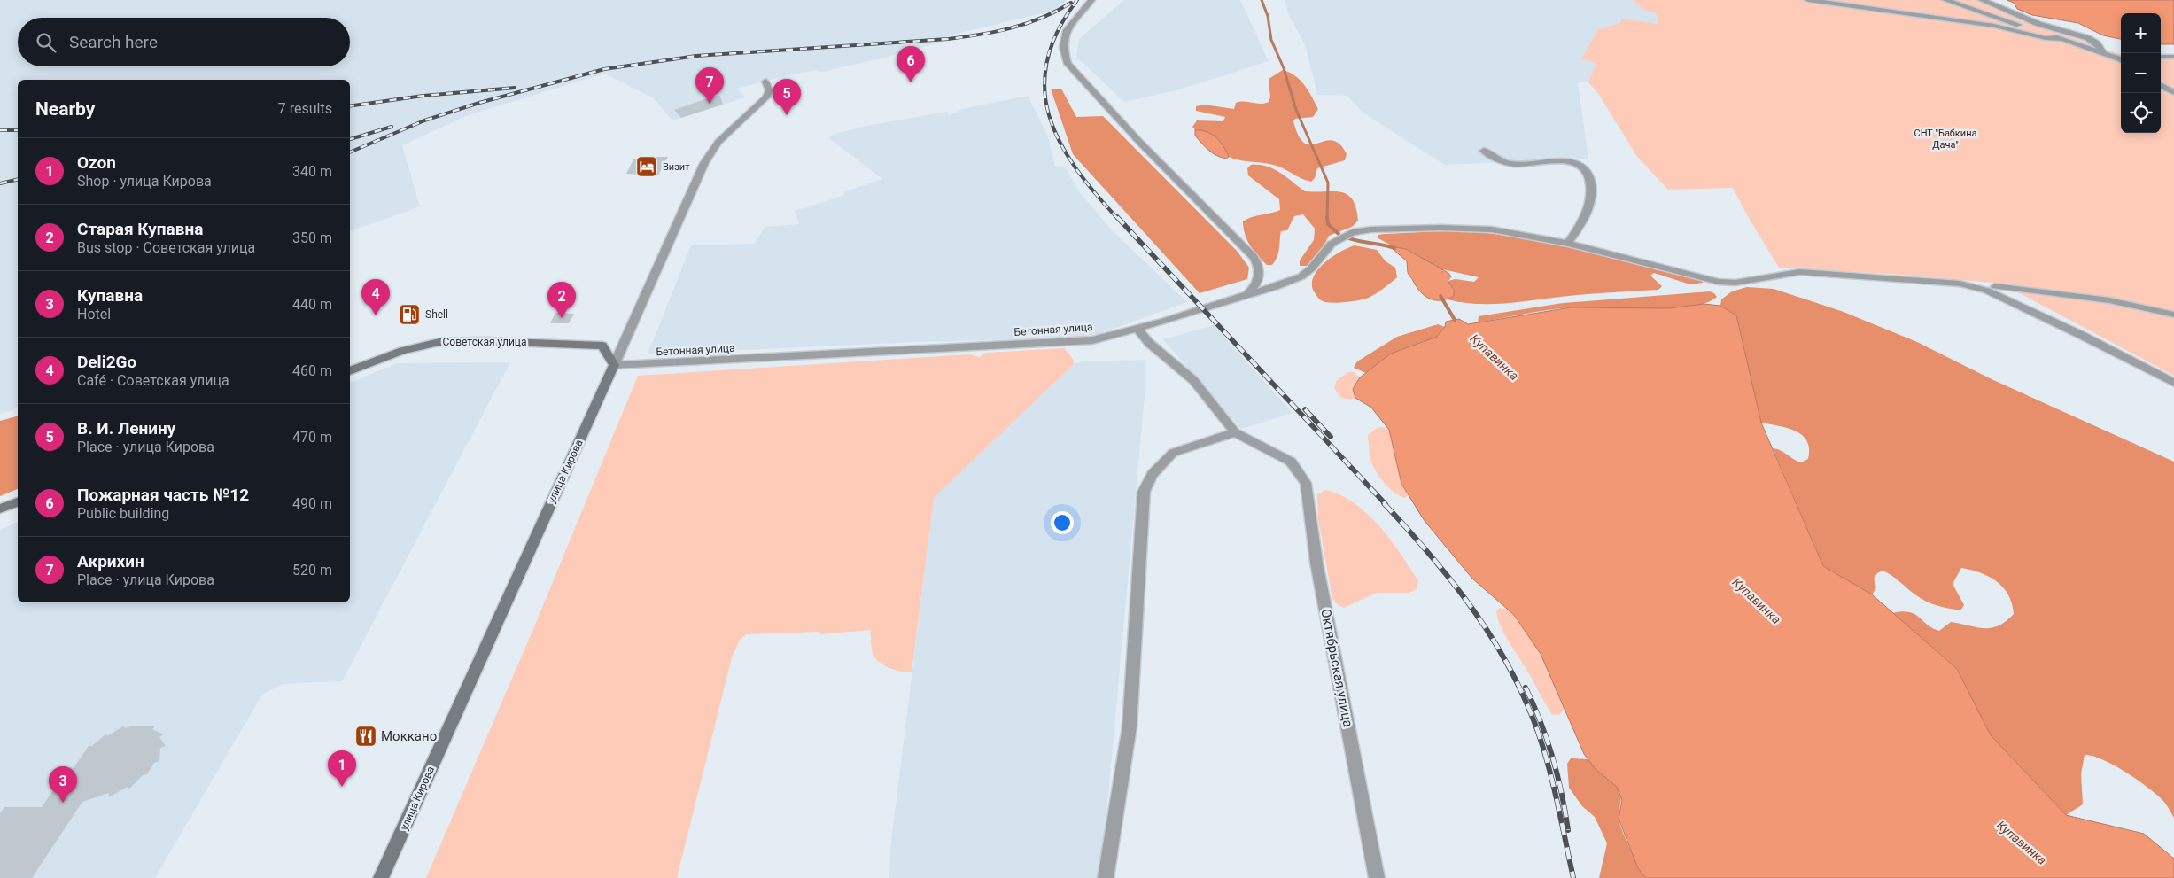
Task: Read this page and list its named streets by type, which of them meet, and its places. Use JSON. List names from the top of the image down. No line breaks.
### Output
{"streets":{"street":["Бетонная улица","Советская улица","улица Кирова","Октябрьская улица"]},"crossings":[["Бетонная улица","Советская улица"],["Бетонная улица","улица Кирова"],["Советская улица","улица Кирова"]],"water":["Купавинка"],"parks":["СНТ \"Бабкина Дача\""],"places":{"hotel":["Визит"],"fuel station":["Shell"],"restaurant":["Моккано"]},"page":{"map_buttons":["+","−"],"search":"Search here","pins":["6","7","5","4","2","1","3"],"heading":["Nearby","7 results"],"list":[{"mark":"1","name":"Ozon","note":"Shop · улица Кирова","value":"340 m"},{"mark":"2","name":"Старая Купавна","note":"Bus stop · Советская улица","value":"350 m"},{"mark":"3","name":"Купавна","note":"Hotel","value":"440 m"},{"mark":"4","name":"Deli2Go","note":"Café · Советская улица","value":"460 m"},{"mark":"5","name":"В. И. Ленину","note":"Place · улица Кирова","value":"470 m"},{"mark":"6","name":"Пожарная часть №12","note":"Public building","value":"490 m"},{"mark":"7","name":"Акрихин","note":"Place · улица Кирова","value":"520 m"}]}}
